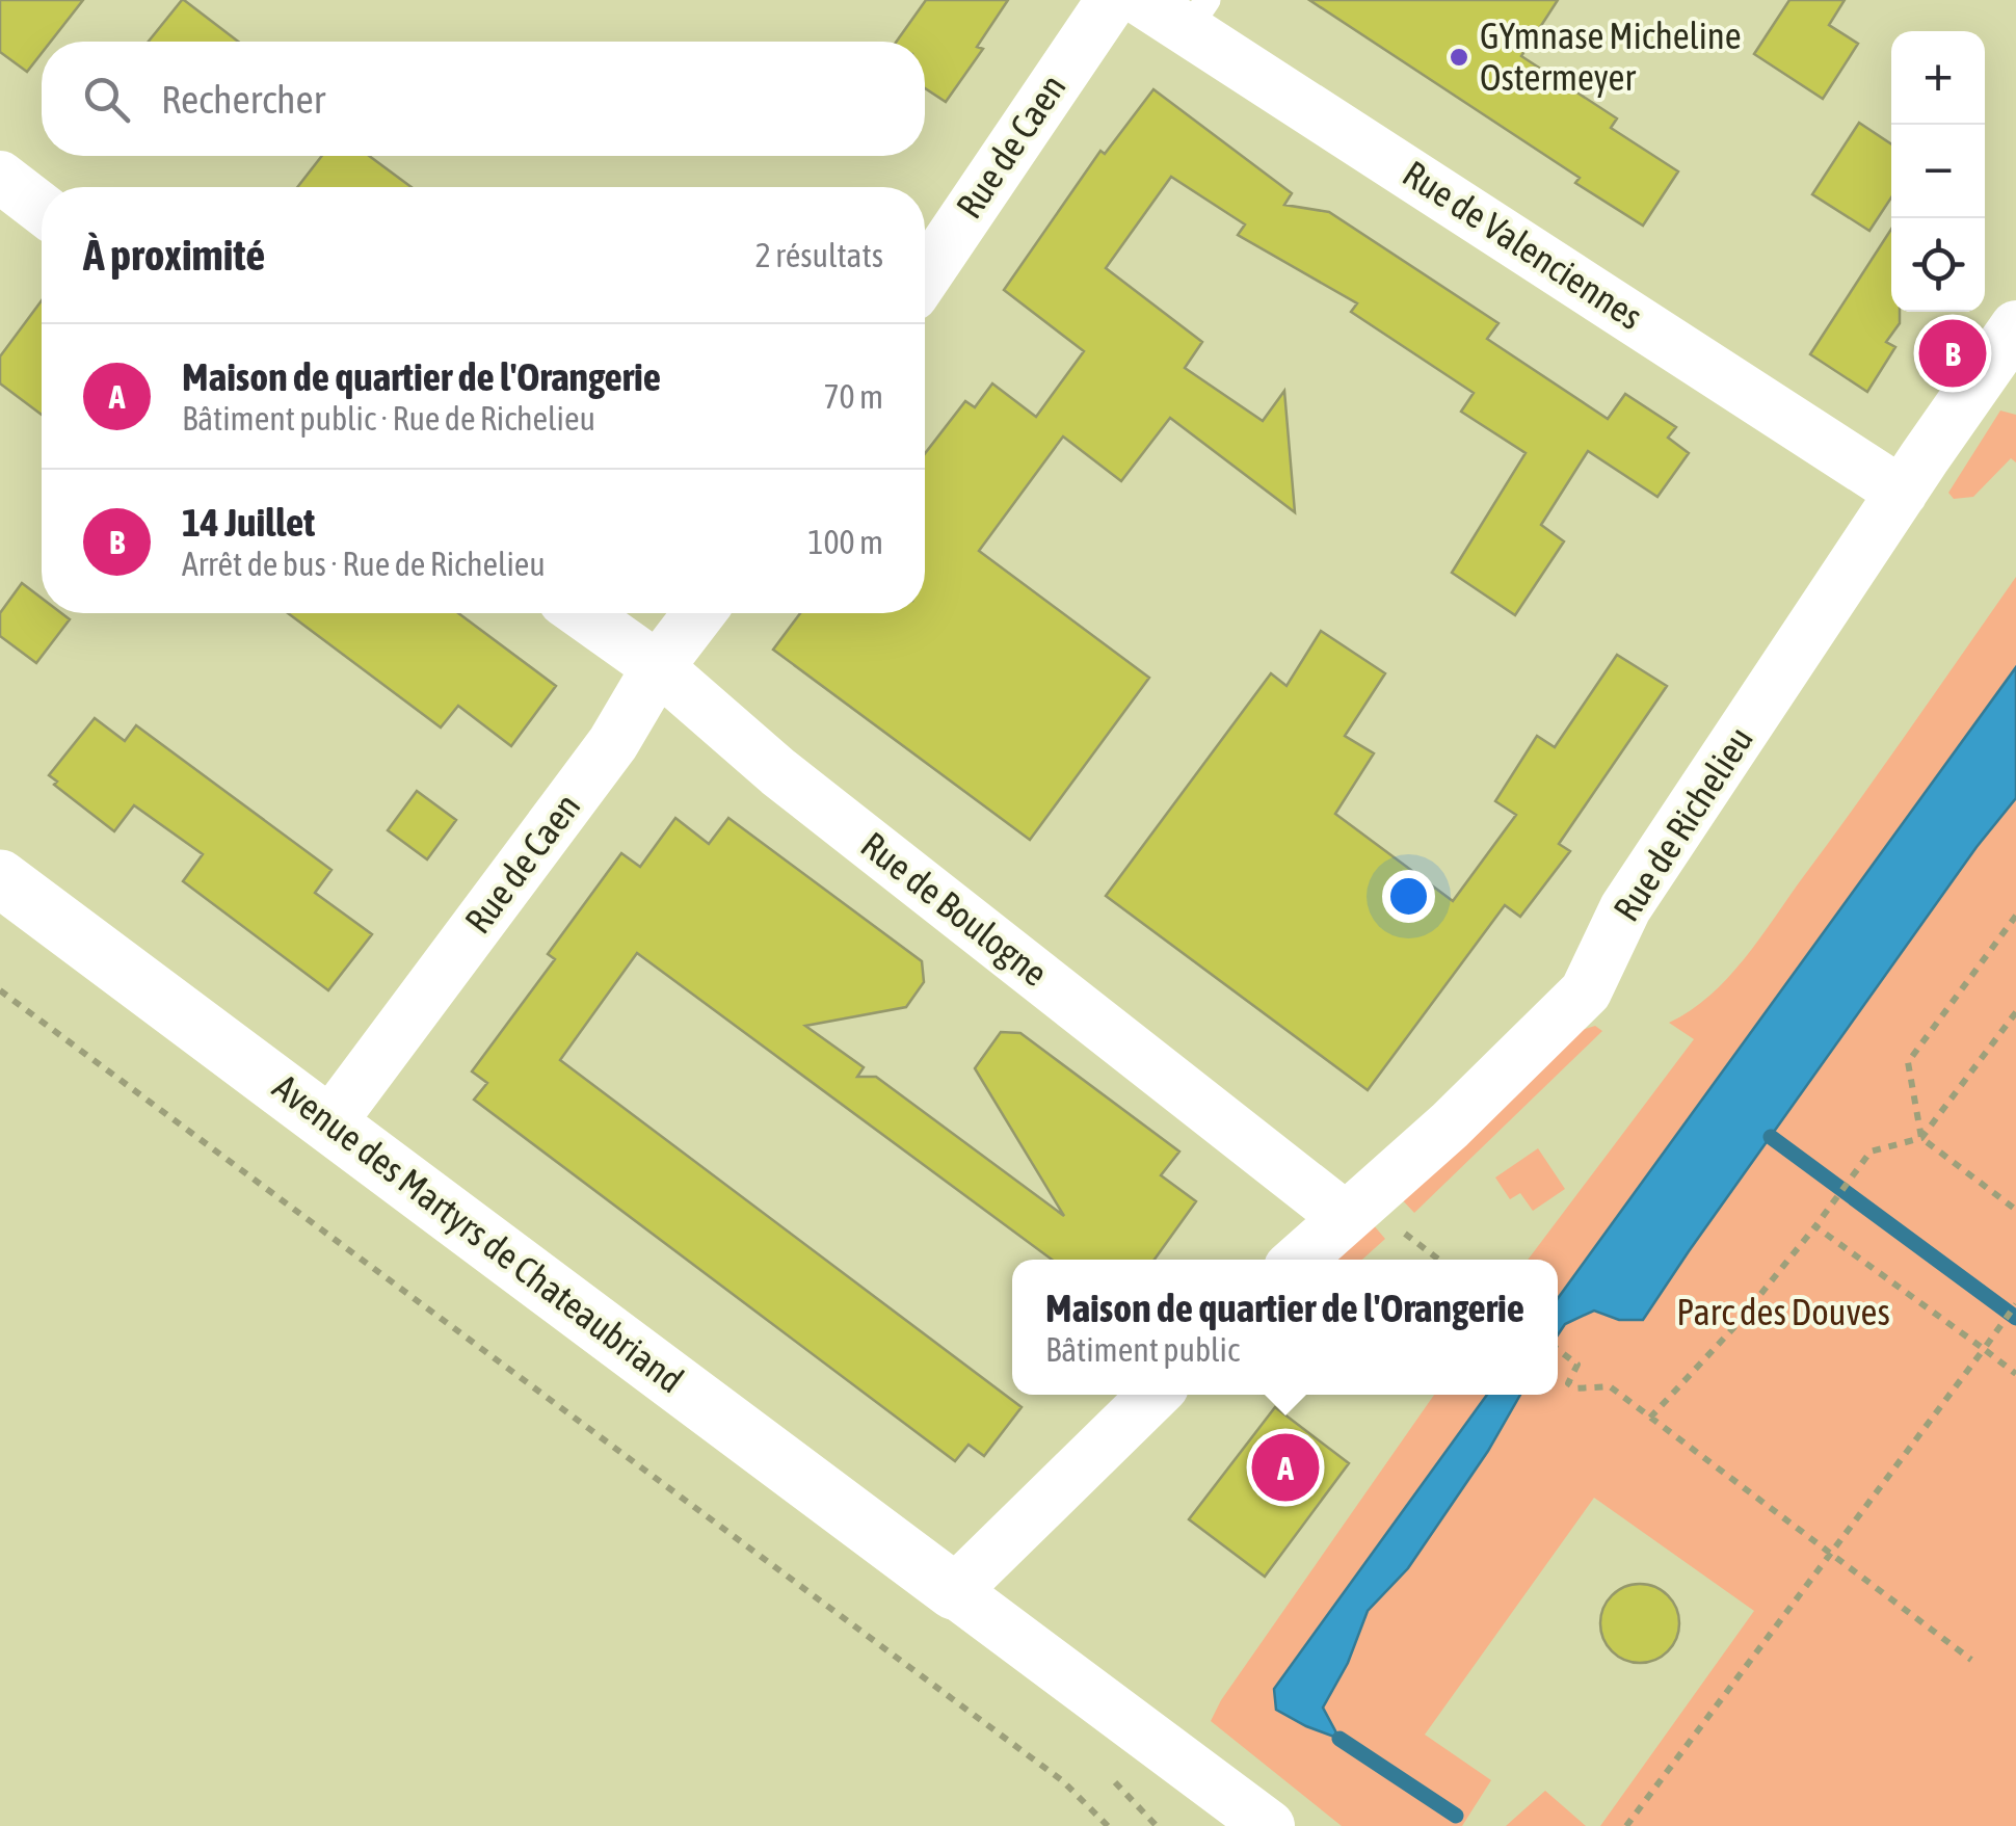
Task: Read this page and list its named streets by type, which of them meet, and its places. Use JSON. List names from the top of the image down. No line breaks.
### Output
{"streets":{"street":["Rue de Caen","Rue de Valenciennes","Rue de Richelieu","Rue de Boulogne","Avenue des Martyrs de Chateaubriand"]},"crossings":[["Rue de Caen","Rue de Boulogne"],["Rue de Caen","Avenue des Martyrs de Chateaubriand"],["Rue de Valenciennes","Rue de Richelieu"],["Rue de Richelieu","Rue de Boulogne"]],"parks":["Parc des Douves"],"places":["GYmnase Micheline Ostermeyer"],"page":{"map_buttons":["+","−"],"search":"Rechercher","heading":["À proximité","2 résultats"],"pins":["B","A"],"list":[{"mark":"A","name":"Maison de quartier de l'Orangerie","note":"Bâtiment public · Rue de Richelieu","value":"70 m"},{"mark":"B","name":"14 Juillet","note":"Arrêt de bus · Rue de Richelieu","value":"100 m"}],"popup":["Maison de quartier de l'Orangerie","Bâtiment public"]}}
